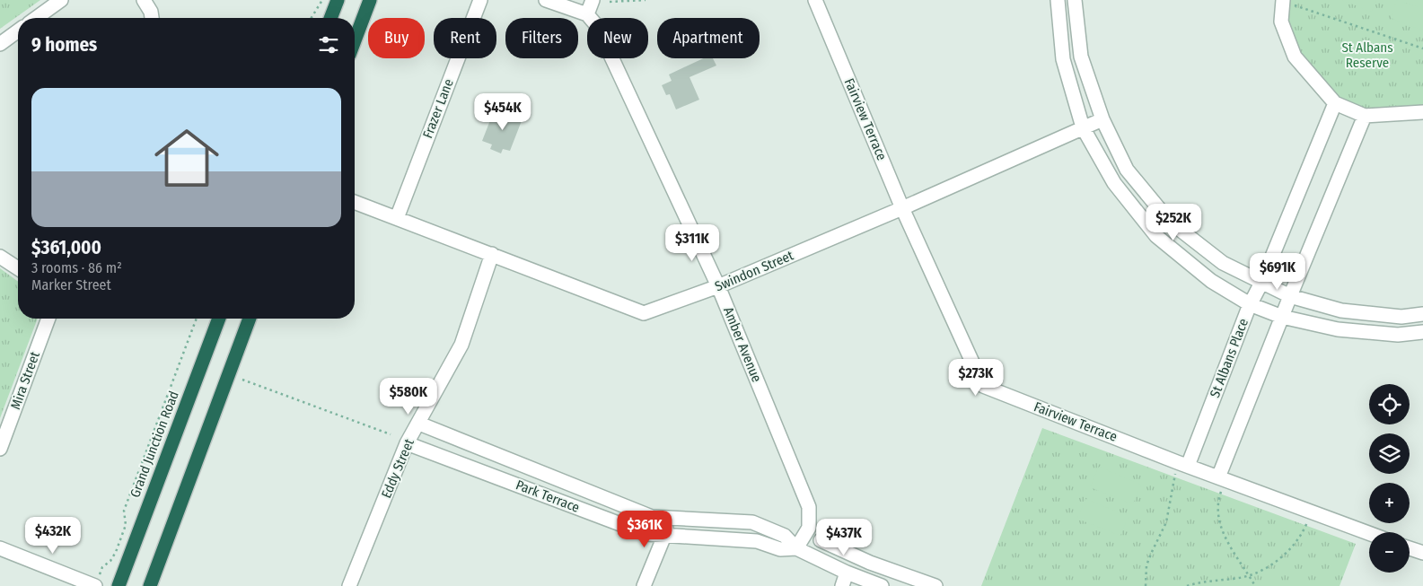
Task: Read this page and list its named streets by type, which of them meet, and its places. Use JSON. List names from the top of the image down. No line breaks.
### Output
{"streets":{"highway":["Grand Junction Road"],"street":["Frazer Lane","Fairview Terrace","Swindon Street","Amber Avenue","St Albans Place","Mira Street","Eddy Street","Park Terrace"]},"crossings":[["Frazer Lane","Swindon Street"],["Fairview Terrace","Swindon Street"],["Fairview Terrace","St Albans Place"],["Swindon Street","Amber Avenue"],["Swindon Street","Eddy Street"],["Amber Avenue","Park Terrace"],["Eddy Street","Park Terrace"]],"parks":["St Albans Reserve"],"page":{"chip":["Buy","Rent","Filters","New","Apartment"],"heading":"9 homes","list":[{"name":"$361,000","note":"3 rooms · 86 m² · Marker Street"}],"price":["$454K","$252K","$311K","$691K","$273K","$580K","$361K","$432K","$437K"],"map_buttons":["+","−"]}}
